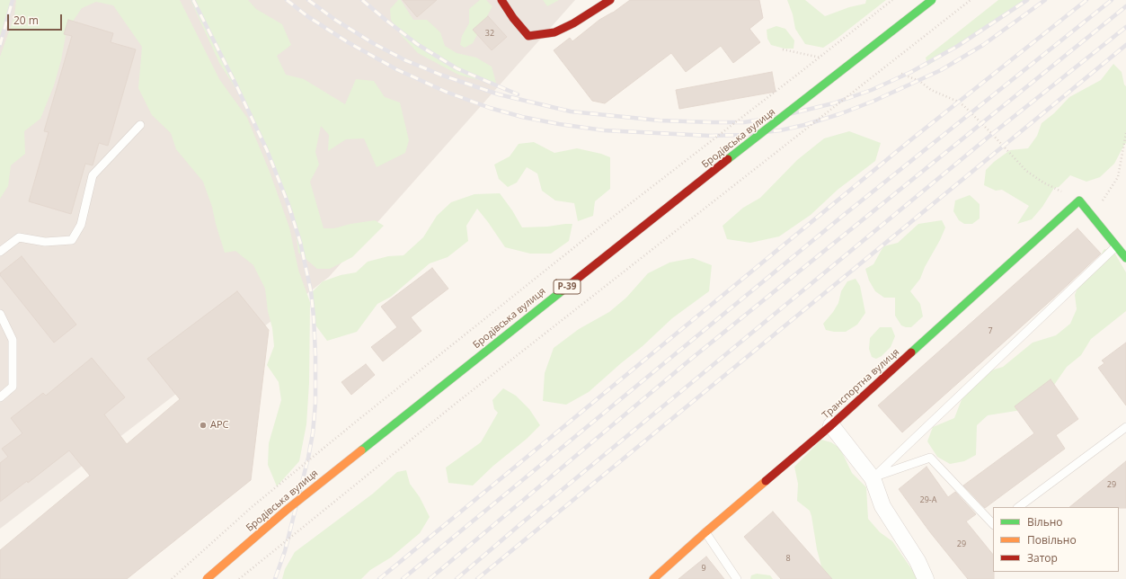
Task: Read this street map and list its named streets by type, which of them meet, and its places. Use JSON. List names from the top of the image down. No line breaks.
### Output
{"streets":{"main road":["Бродівська вулиця","Р-39","Транспортна вулиця"]},"places":["АРС"],"house_numbers":["32","7","29","29-А","29","8","9"],"legend":["Вільно","Повільно","Затор"],"scale_bar":"20 m"}
